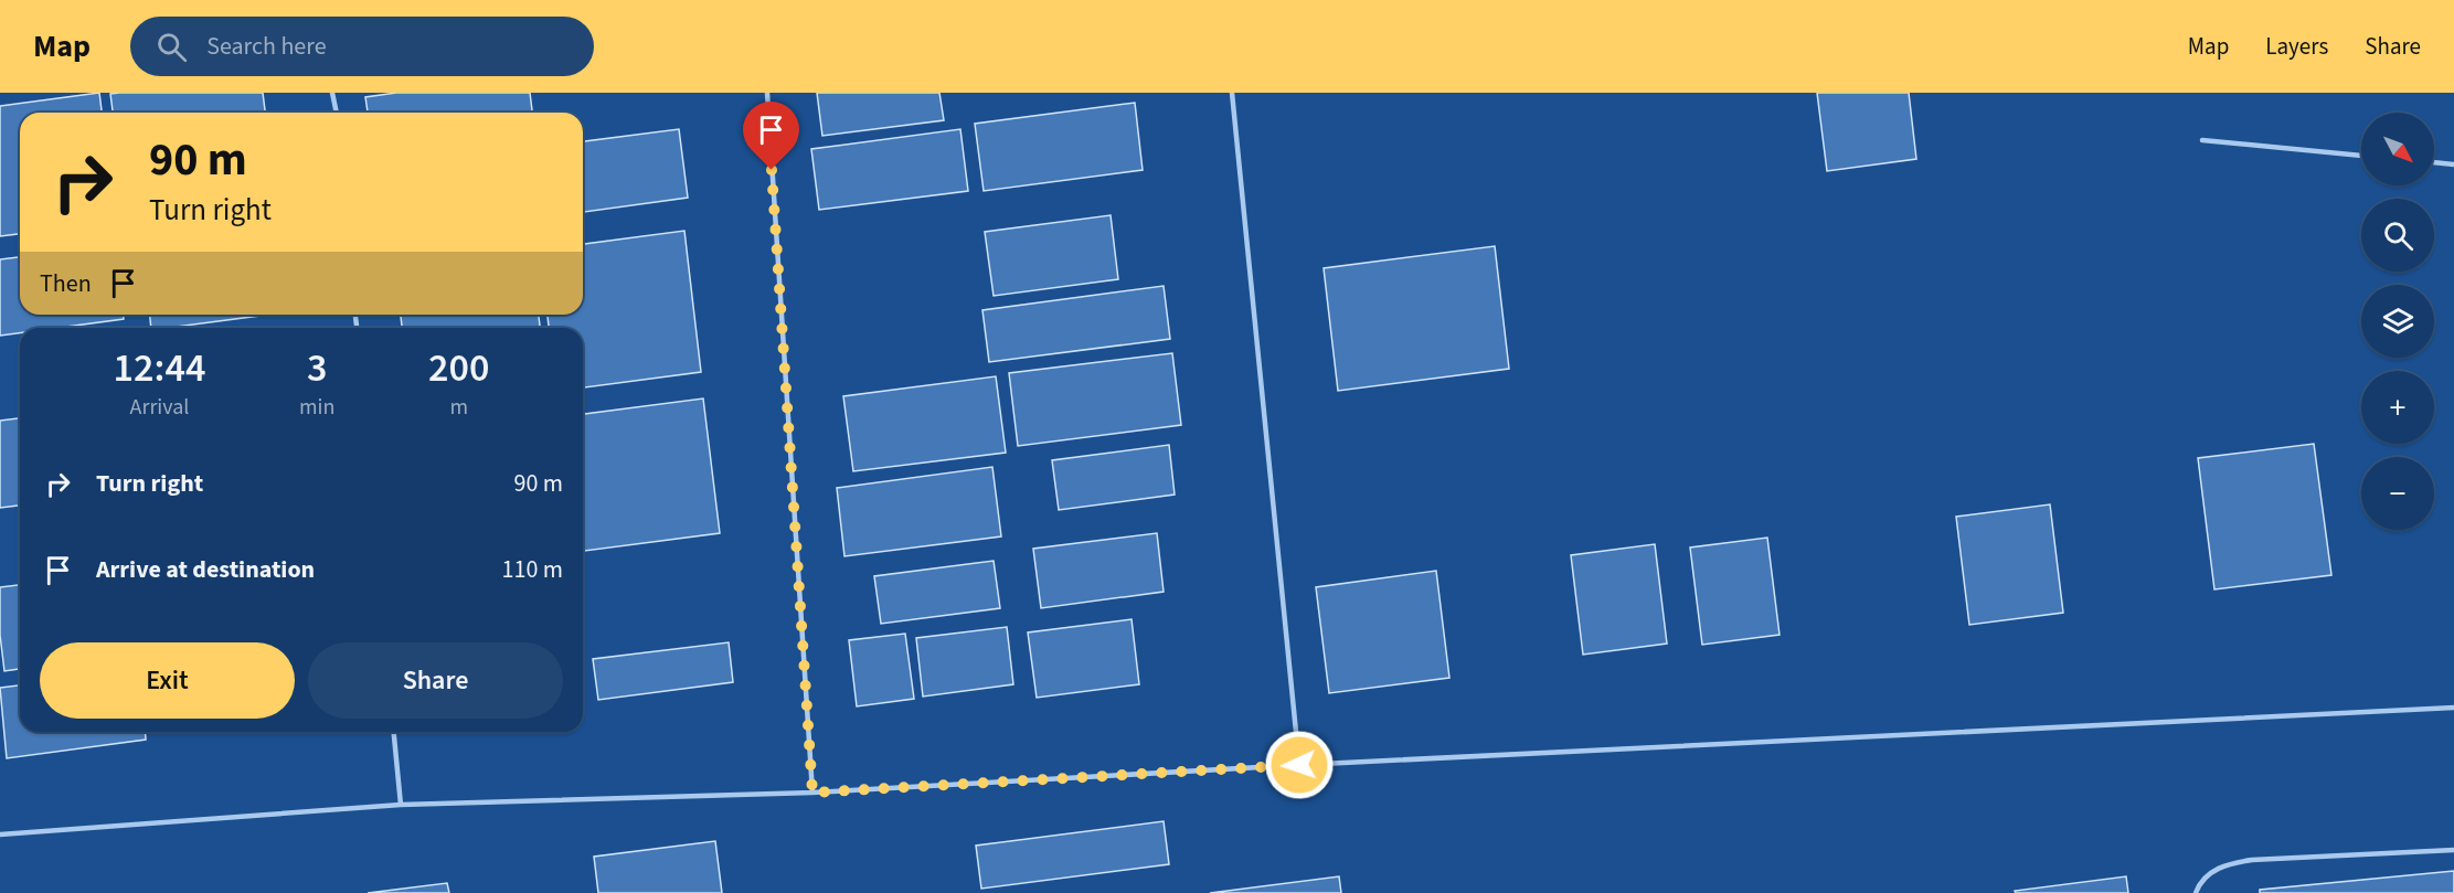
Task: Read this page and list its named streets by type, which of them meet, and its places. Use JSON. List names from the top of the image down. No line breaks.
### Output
{"north":"bottom right","page":{"header":"Map","search":"Search here","nav":["Map","Layers","Share"],"map_buttons":["+","−"],"turn":["90 m","Turn right"],"then":"Then","eta":["12:44","Arrival","3","min","200","m"],"list":[{"name":"Turn right","value":"90 m"},{"name":"Arrive at destination","value":"110 m"}],"buttons":["Exit","Share"]}}
